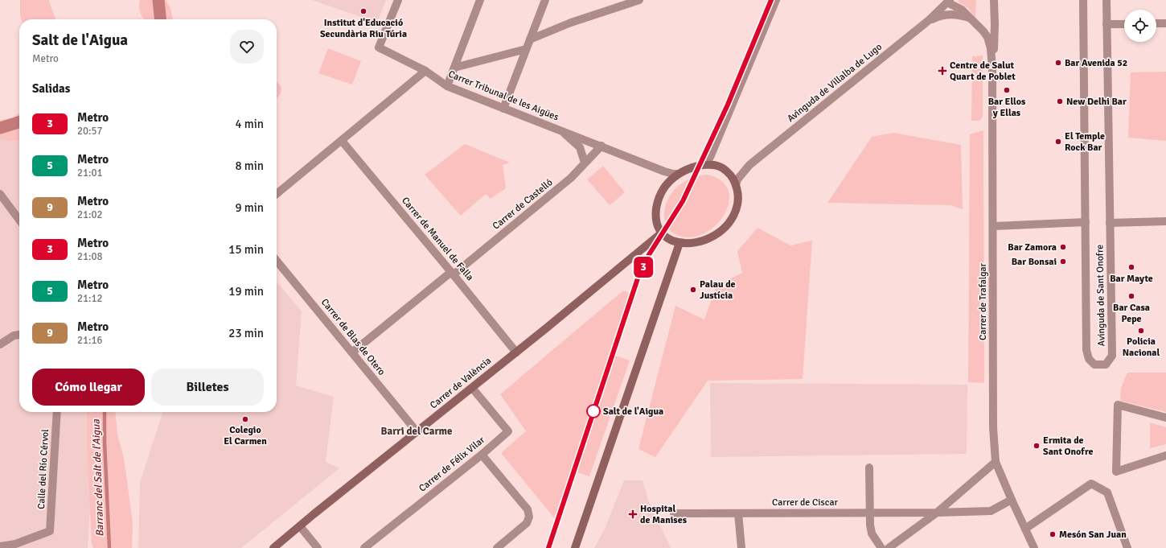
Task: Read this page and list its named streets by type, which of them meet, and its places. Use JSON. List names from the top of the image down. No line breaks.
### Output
{"streets":{"main road":["Carrer de València"],"street":["Avinguda de Villalba de Lugo","Carrer Tribunal de les Aigües","Carrer de Castelló","Carrer de Manuel de Falla","Avinguda de Sant Onofre","Carrer de Trafalgar","Carrer de Blas de Otero","Carrer de Félix Vilar","Calle del Río Cérvol","Carrer de Ciscar"]},"crossings":[["Avinguda de Villalba de Lugo","Carrer Tribunal de les Aigües"],["Avinguda de Villalba de Lugo","Carrer de Trafalgar"],["Avinguda de Villalba de Lugo","Carrer de València"],["Carrer Tribunal de les Aigües","Carrer de Castelló"],["Carrer Tribunal de les Aigües","Carrer de València"],["Carrer de Castelló","Carrer de Manuel de Falla"],["Carrer de Castelló","Carrer de Blas de Otero"],["Carrer de Manuel de Falla","Carrer de València"],["Carrer de Trafalgar","Carrer de Ciscar"],["Carrer de Blas de Otero","Carrer de València"],["Carrer de València","Carrer de Félix Vilar"]],"districts":["Barri del Carme"],"water":["Barranc del Salt de l'Aigua"],"places":{"other":["Institut d'Educació Secundària Riu Túria","Bar Avenida 52","Bar Ellos y Ellas","New Delhi Bar","El Temple Rock Bar","Bar Zamora","Bar Bonsai","Bar Mayte","Palau de Justícia","Bar Casa Pepe","Policia Nacional","Salt de l'Aigua","Colegio El Carmen","Ermita de Sant Onofre","Mesón San Juan"],"health":["Centre de Salut Quart de Poblet","Hospital de Manises"]},"lines":["metro line 3"],"page":{"on_map":"3","heading":[["Salt de l'Aigua","Metro"],"Salidas"],"list":[{"mark":"3","name":"Metro","note":"20:57","value":"4 min"},{"mark":"5","name":"Metro","note":"21:01","value":"8 min"},{"mark":"9","name":"Metro","note":"21:02","value":"9 min"},{"mark":"3","name":"Metro","note":"21:08","value":"15 min"},{"mark":"5","name":"Metro","note":"21:12","value":"19 min"},{"mark":"9","name":"Metro","note":"21:16","value":"23 min"}],"buttons":["Cómo llegar","Billetes"]}}
